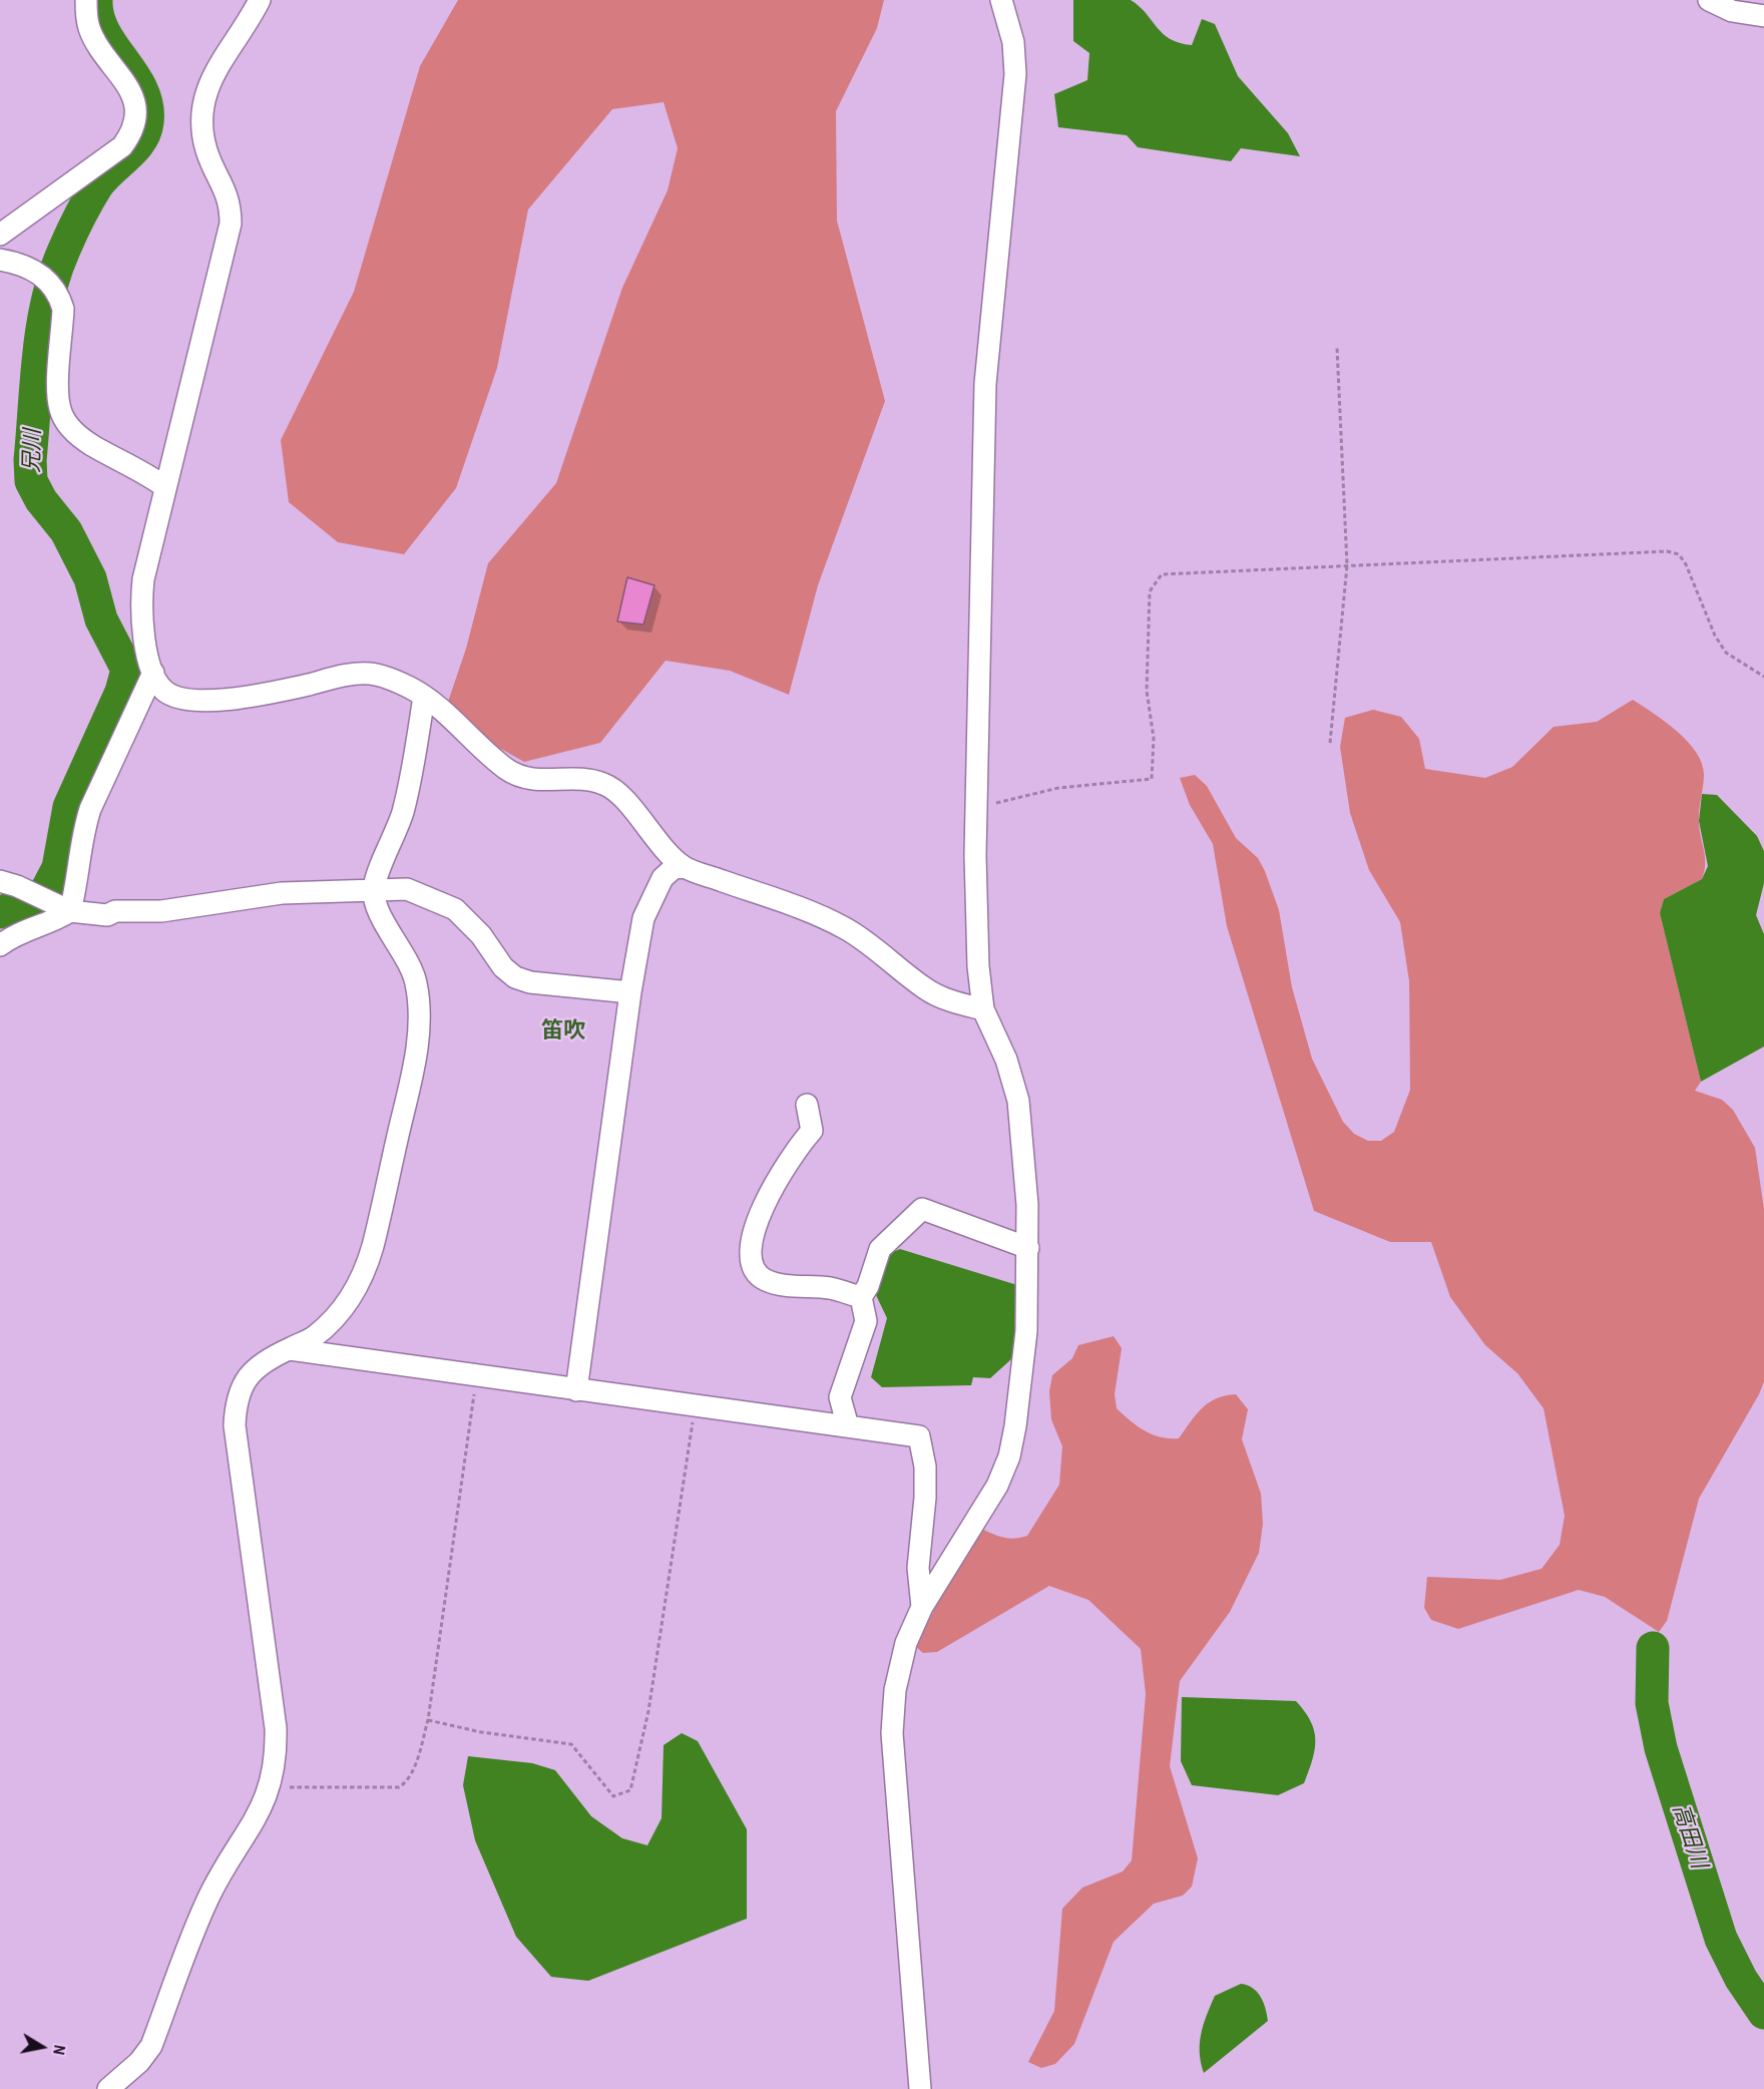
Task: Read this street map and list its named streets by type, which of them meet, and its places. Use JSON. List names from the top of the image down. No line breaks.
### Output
{"districts":["笛吹"],"water":["兄川","高田川"],"north":"right"}
